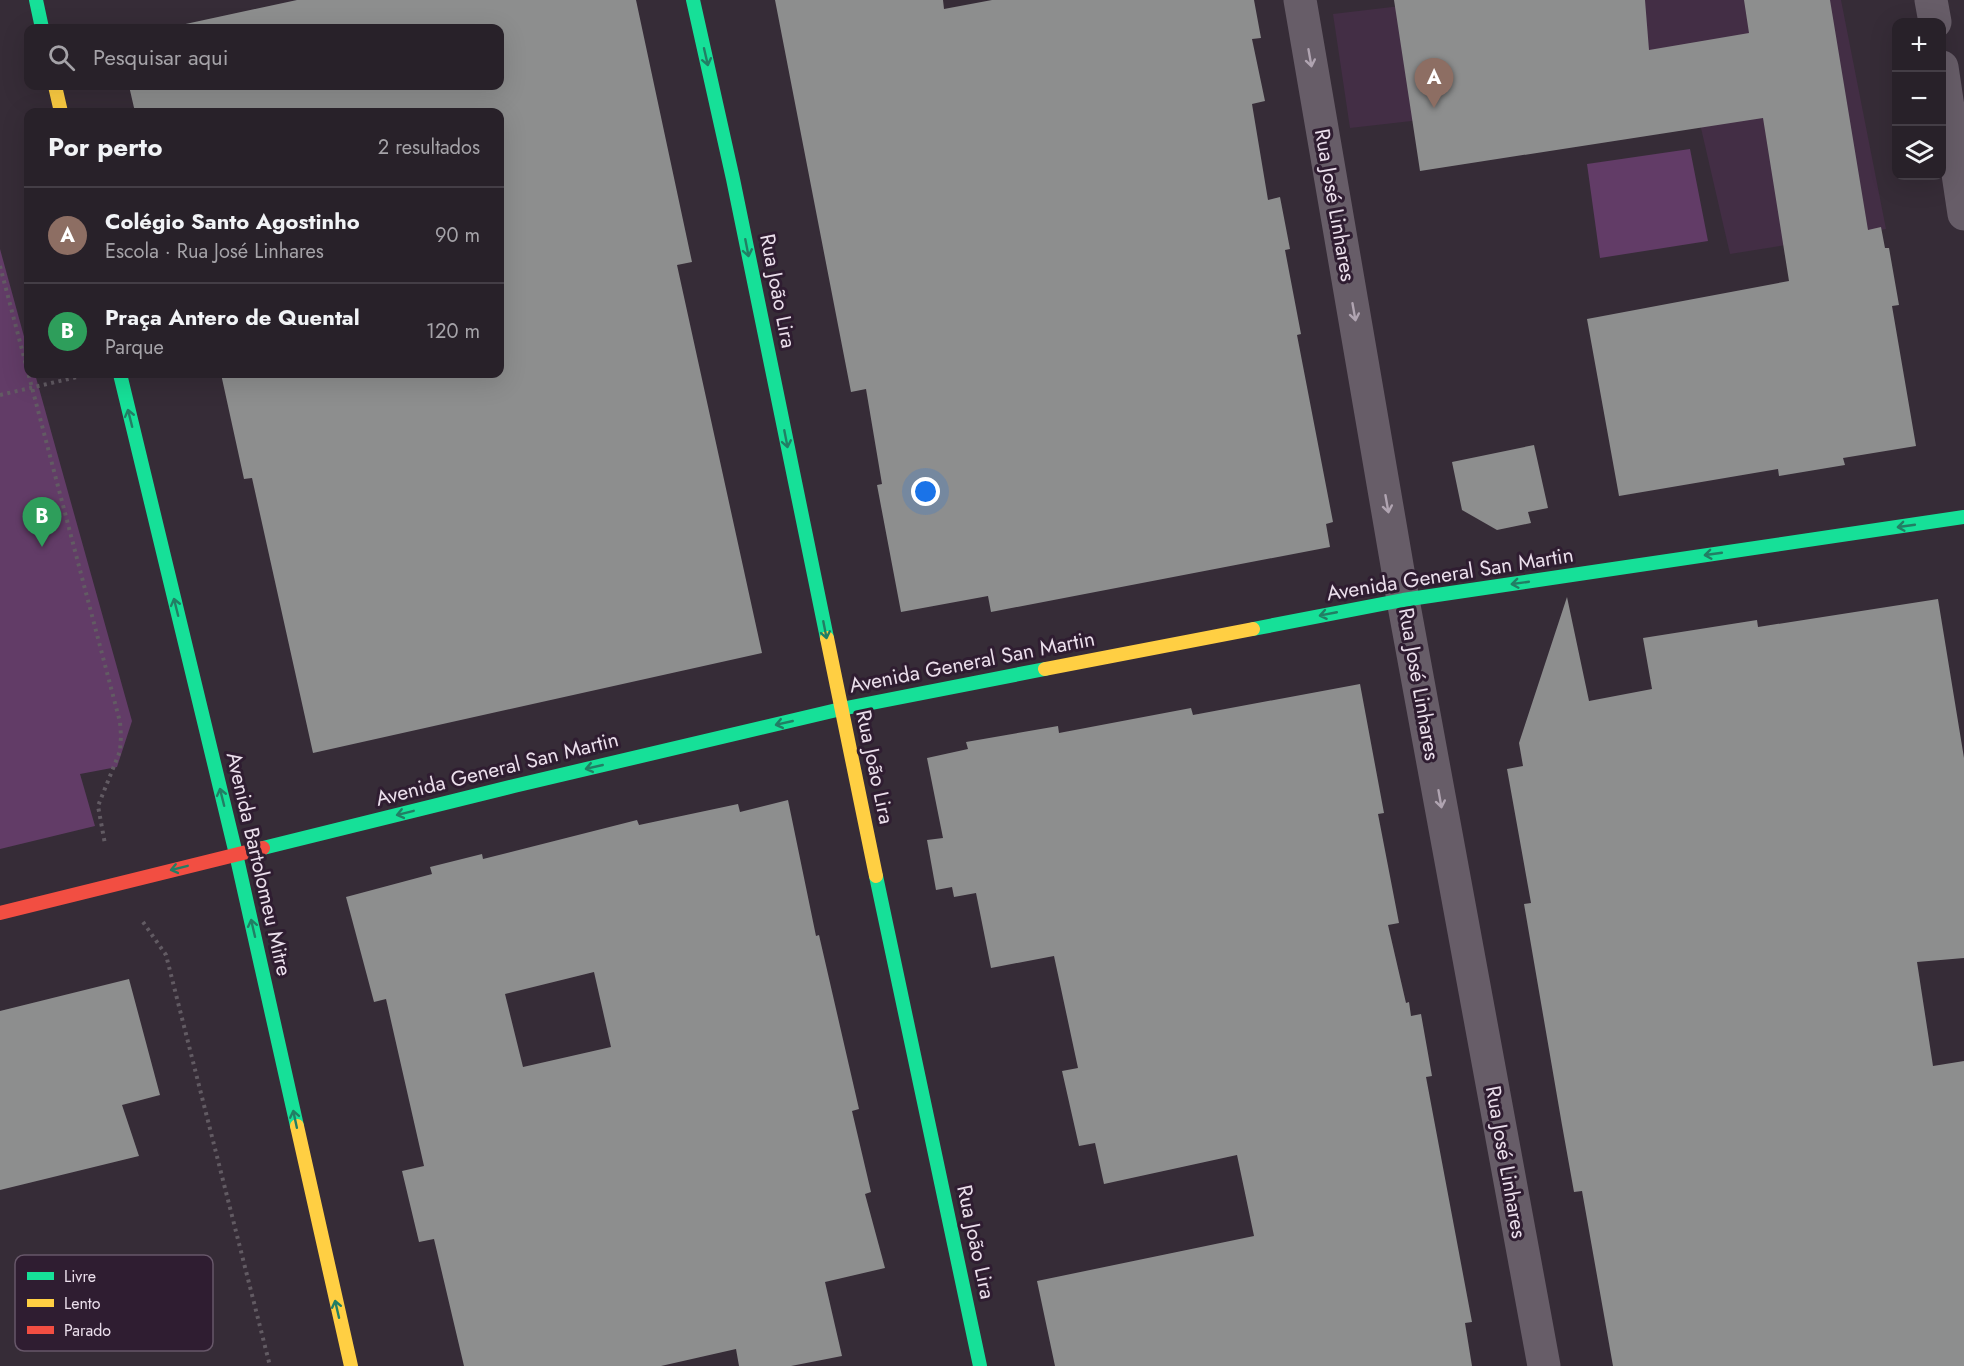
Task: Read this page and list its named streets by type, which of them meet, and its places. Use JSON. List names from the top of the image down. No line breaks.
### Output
{"streets":{"main road":["Rua João Lira","Avenida General San Martin","Avenida Bartolomeu Mitre"],"street":["Rua José Linhares"]},"crossings":[["Rua José Linhares","Avenida General San Martin"],["Rua João Lira","Avenida General San Martin"],["Avenida General San Martin","Avenida Bartolomeu Mitre"]],"one_way":["Rua José Linhares","Rua João Lira","Avenida General San Martin","Avenida Bartolomeu Mitre"],"legend":["Livre","Lento","Parado"],"page":{"map_buttons":["+","−"],"search":"Pesquisar aqui","pins":["A","B"],"heading":["Por perto","2 resultados"],"list":[{"mark":"A","name":"Colégio Santo Agostinho","note":"Escola · Rua José Linhares","value":"90 m"},{"mark":"B","name":"Praça Antero de Quental","note":"Parque","value":"120 m"}]}}
